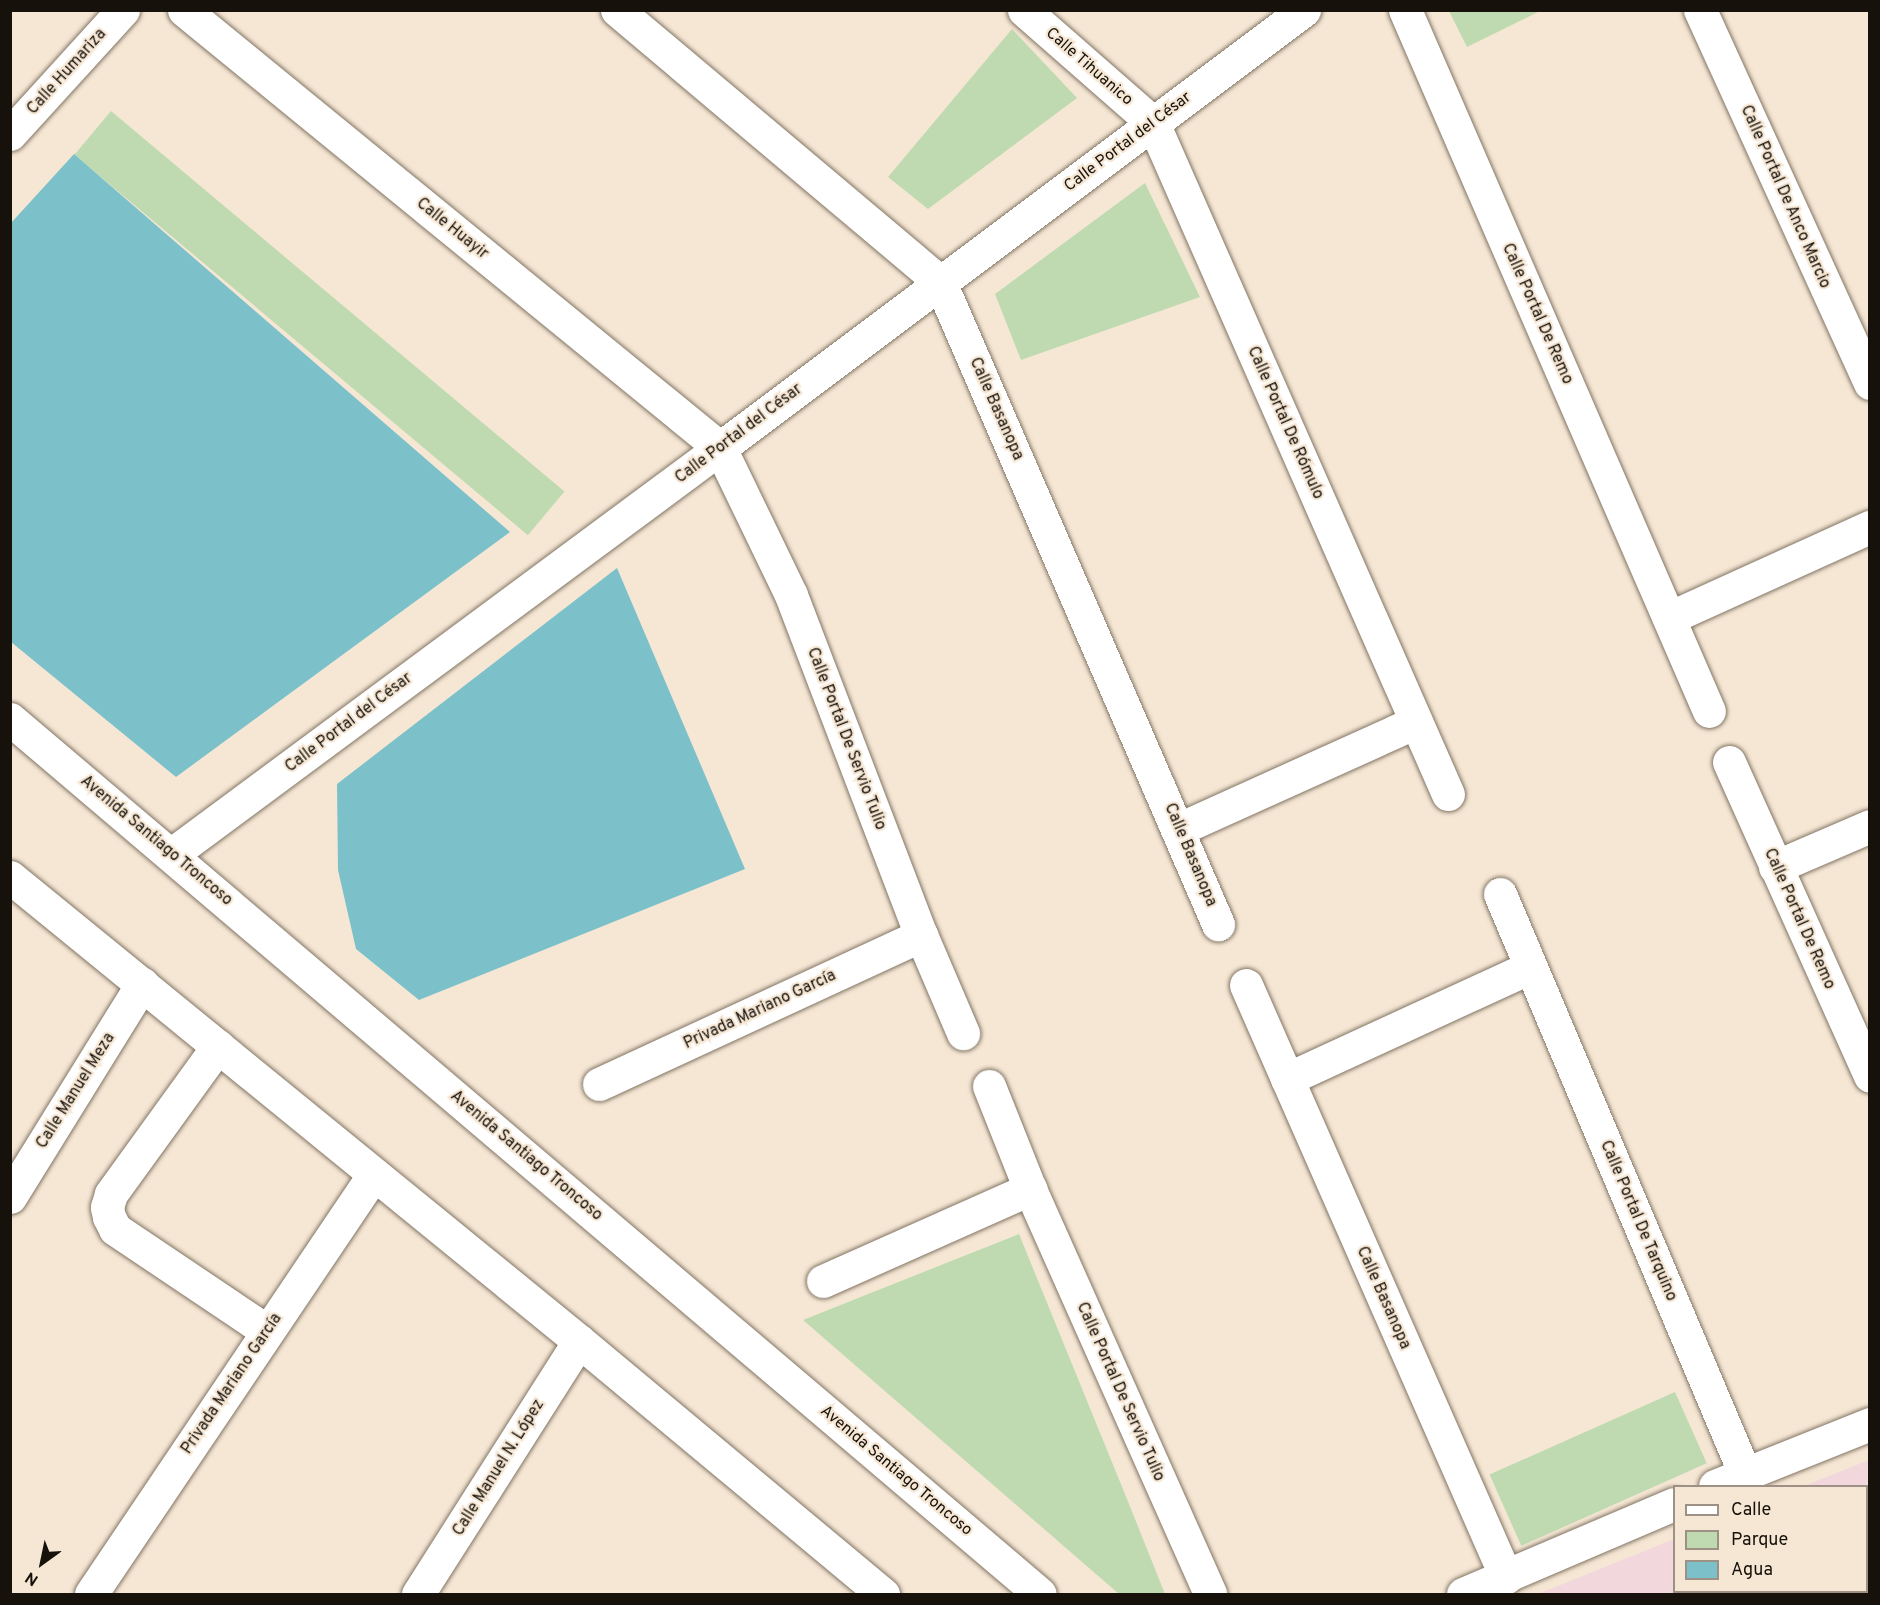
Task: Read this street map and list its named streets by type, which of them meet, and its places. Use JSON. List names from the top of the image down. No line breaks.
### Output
{"streets":{"street":["Calle Tihuanico","Calle Humariza","Calle Portal del César","Calle Portal De Anco Marcio","Calle Huayir","Calle Portal De Remo","Calle Basanopa","Calle Portal De Rómulo","Calle Portal De Servio Tulio","Avenida Santiago Troncoso","Privada Mariano García","Calle Manuel Meza","Calle Portal De Tarquino","Calle Manuel N. López"]},"crossings":[["Calle Tihuanico","Calle Portal del César"],["Calle Tihuanico","Calle Portal De Rómulo"],["Calle Portal del César","Calle Huayir"],["Calle Portal del César","Calle Basanopa"],["Calle Portal del César","Calle Portal De Rómulo"],["Calle Portal del César","Calle Portal De Servio Tulio"],["Calle Portal del César","Avenida Santiago Troncoso"],["Calle Huayir","Calle Portal De Servio Tulio"],["Calle Portal De Servio Tulio","Privada Mariano García"]],"legend":["Calle","Parque","Agua"],"north":"bottom left"}
